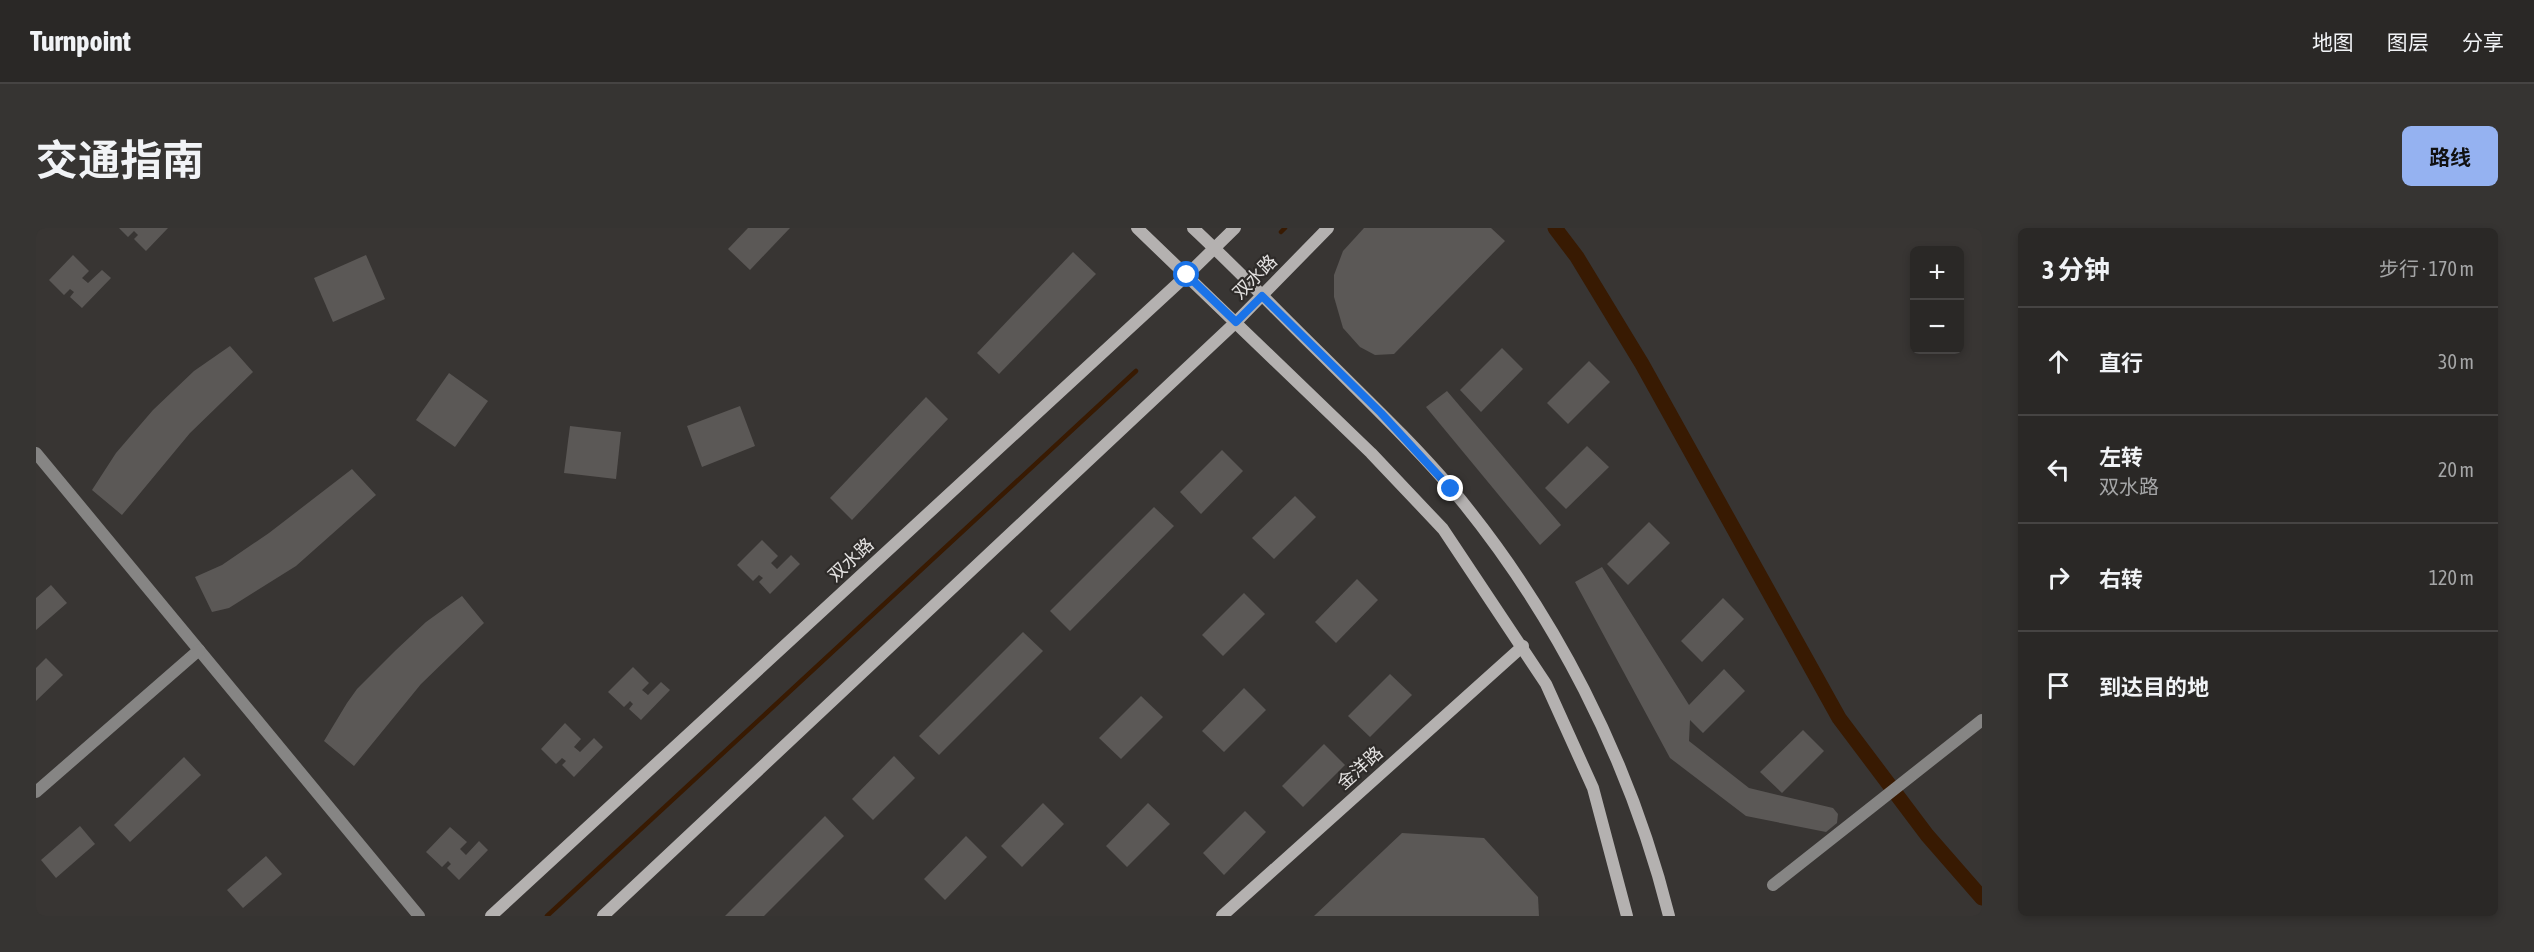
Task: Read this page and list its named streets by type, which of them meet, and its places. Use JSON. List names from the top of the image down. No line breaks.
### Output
{"streets":{"main road":["双水路","金洋路"]},"page":{"header":"Turnpoint","nav":["地图","图层","分享"],"title":"交通指南","buttons":"路线","heading":["3 分钟","步行 · 170 m"],"map_buttons":["+","−"],"list":[["直行","30 m"],["左转","双水路","20 m"],["右转","120 m"],"到达目的地"]}}
